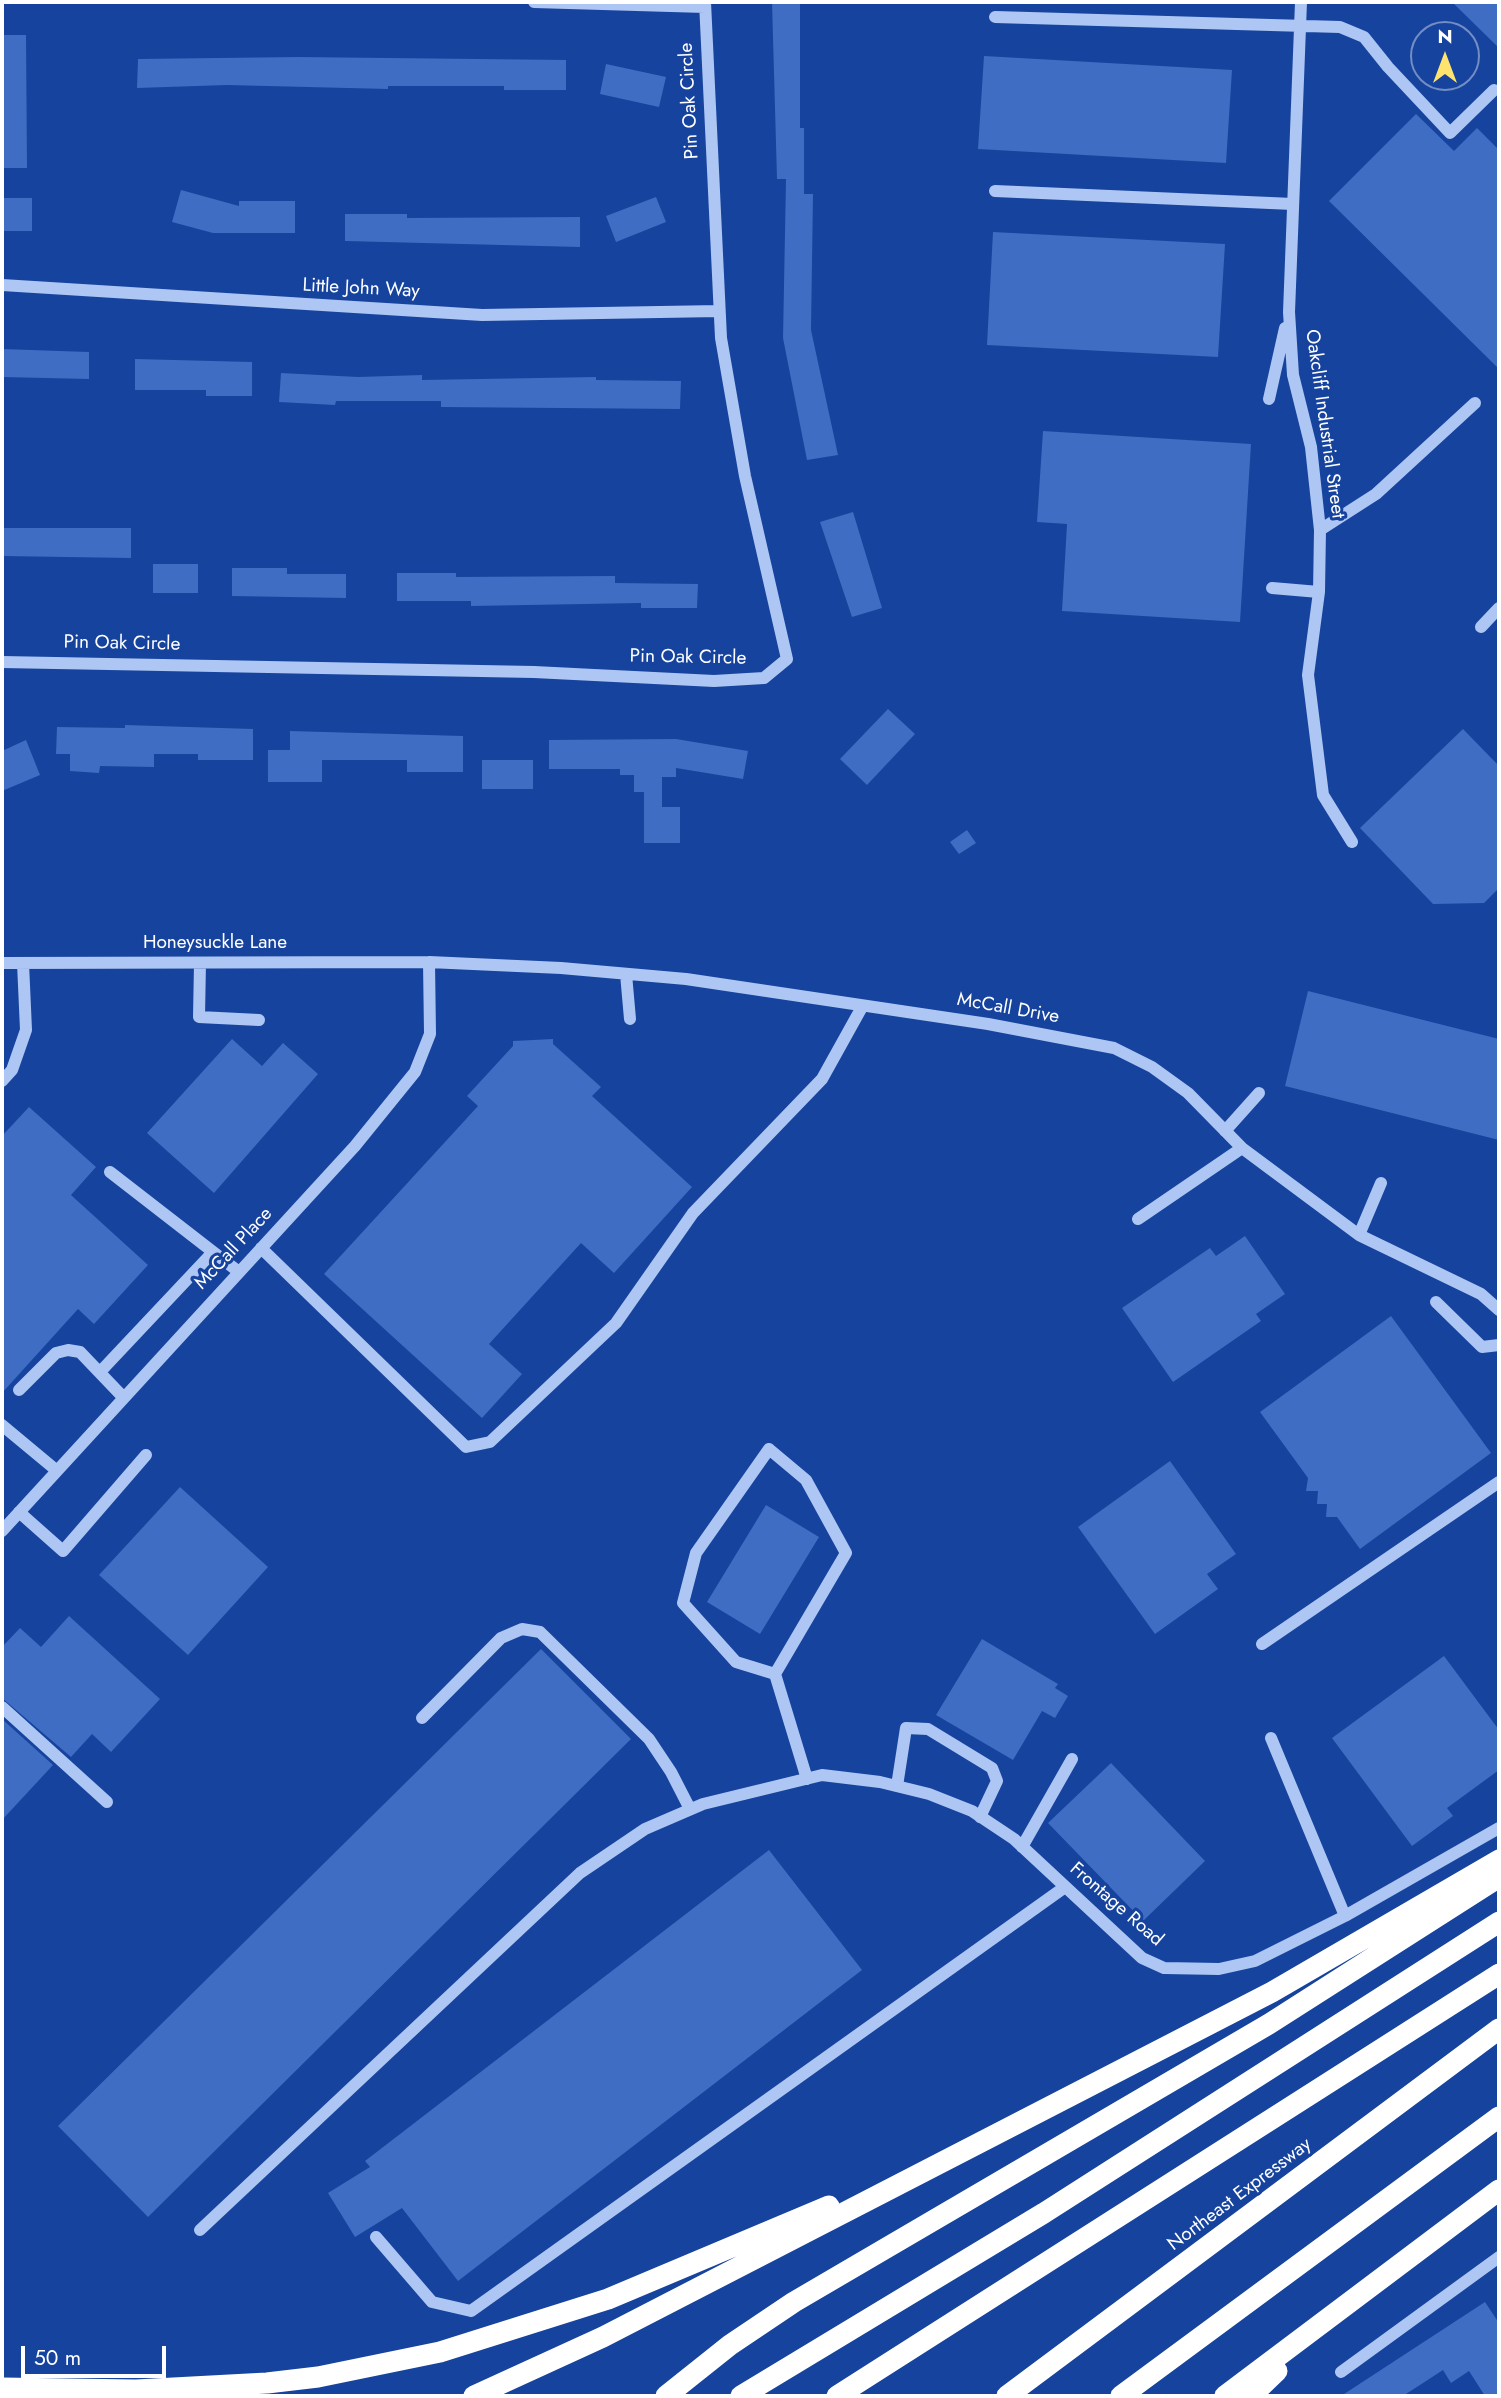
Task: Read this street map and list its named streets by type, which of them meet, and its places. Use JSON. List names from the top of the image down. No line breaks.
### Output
{"streets":{"highway":["Northeast Expressway"],"street":["Pin Oak Circle","Little John Way","Oakcliff Industrial Street","Honeysuckle Lane","McCall Drive","McCall Place","Frontage Road"]},"crossings":[["Pin Oak Circle","Little John Way"],["Honeysuckle Lane","McCall Drive"],["Honeysuckle Lane","McCall Place"],["McCall Drive","McCall Place"]],"scale_bar":"50 m","north":"top"}
